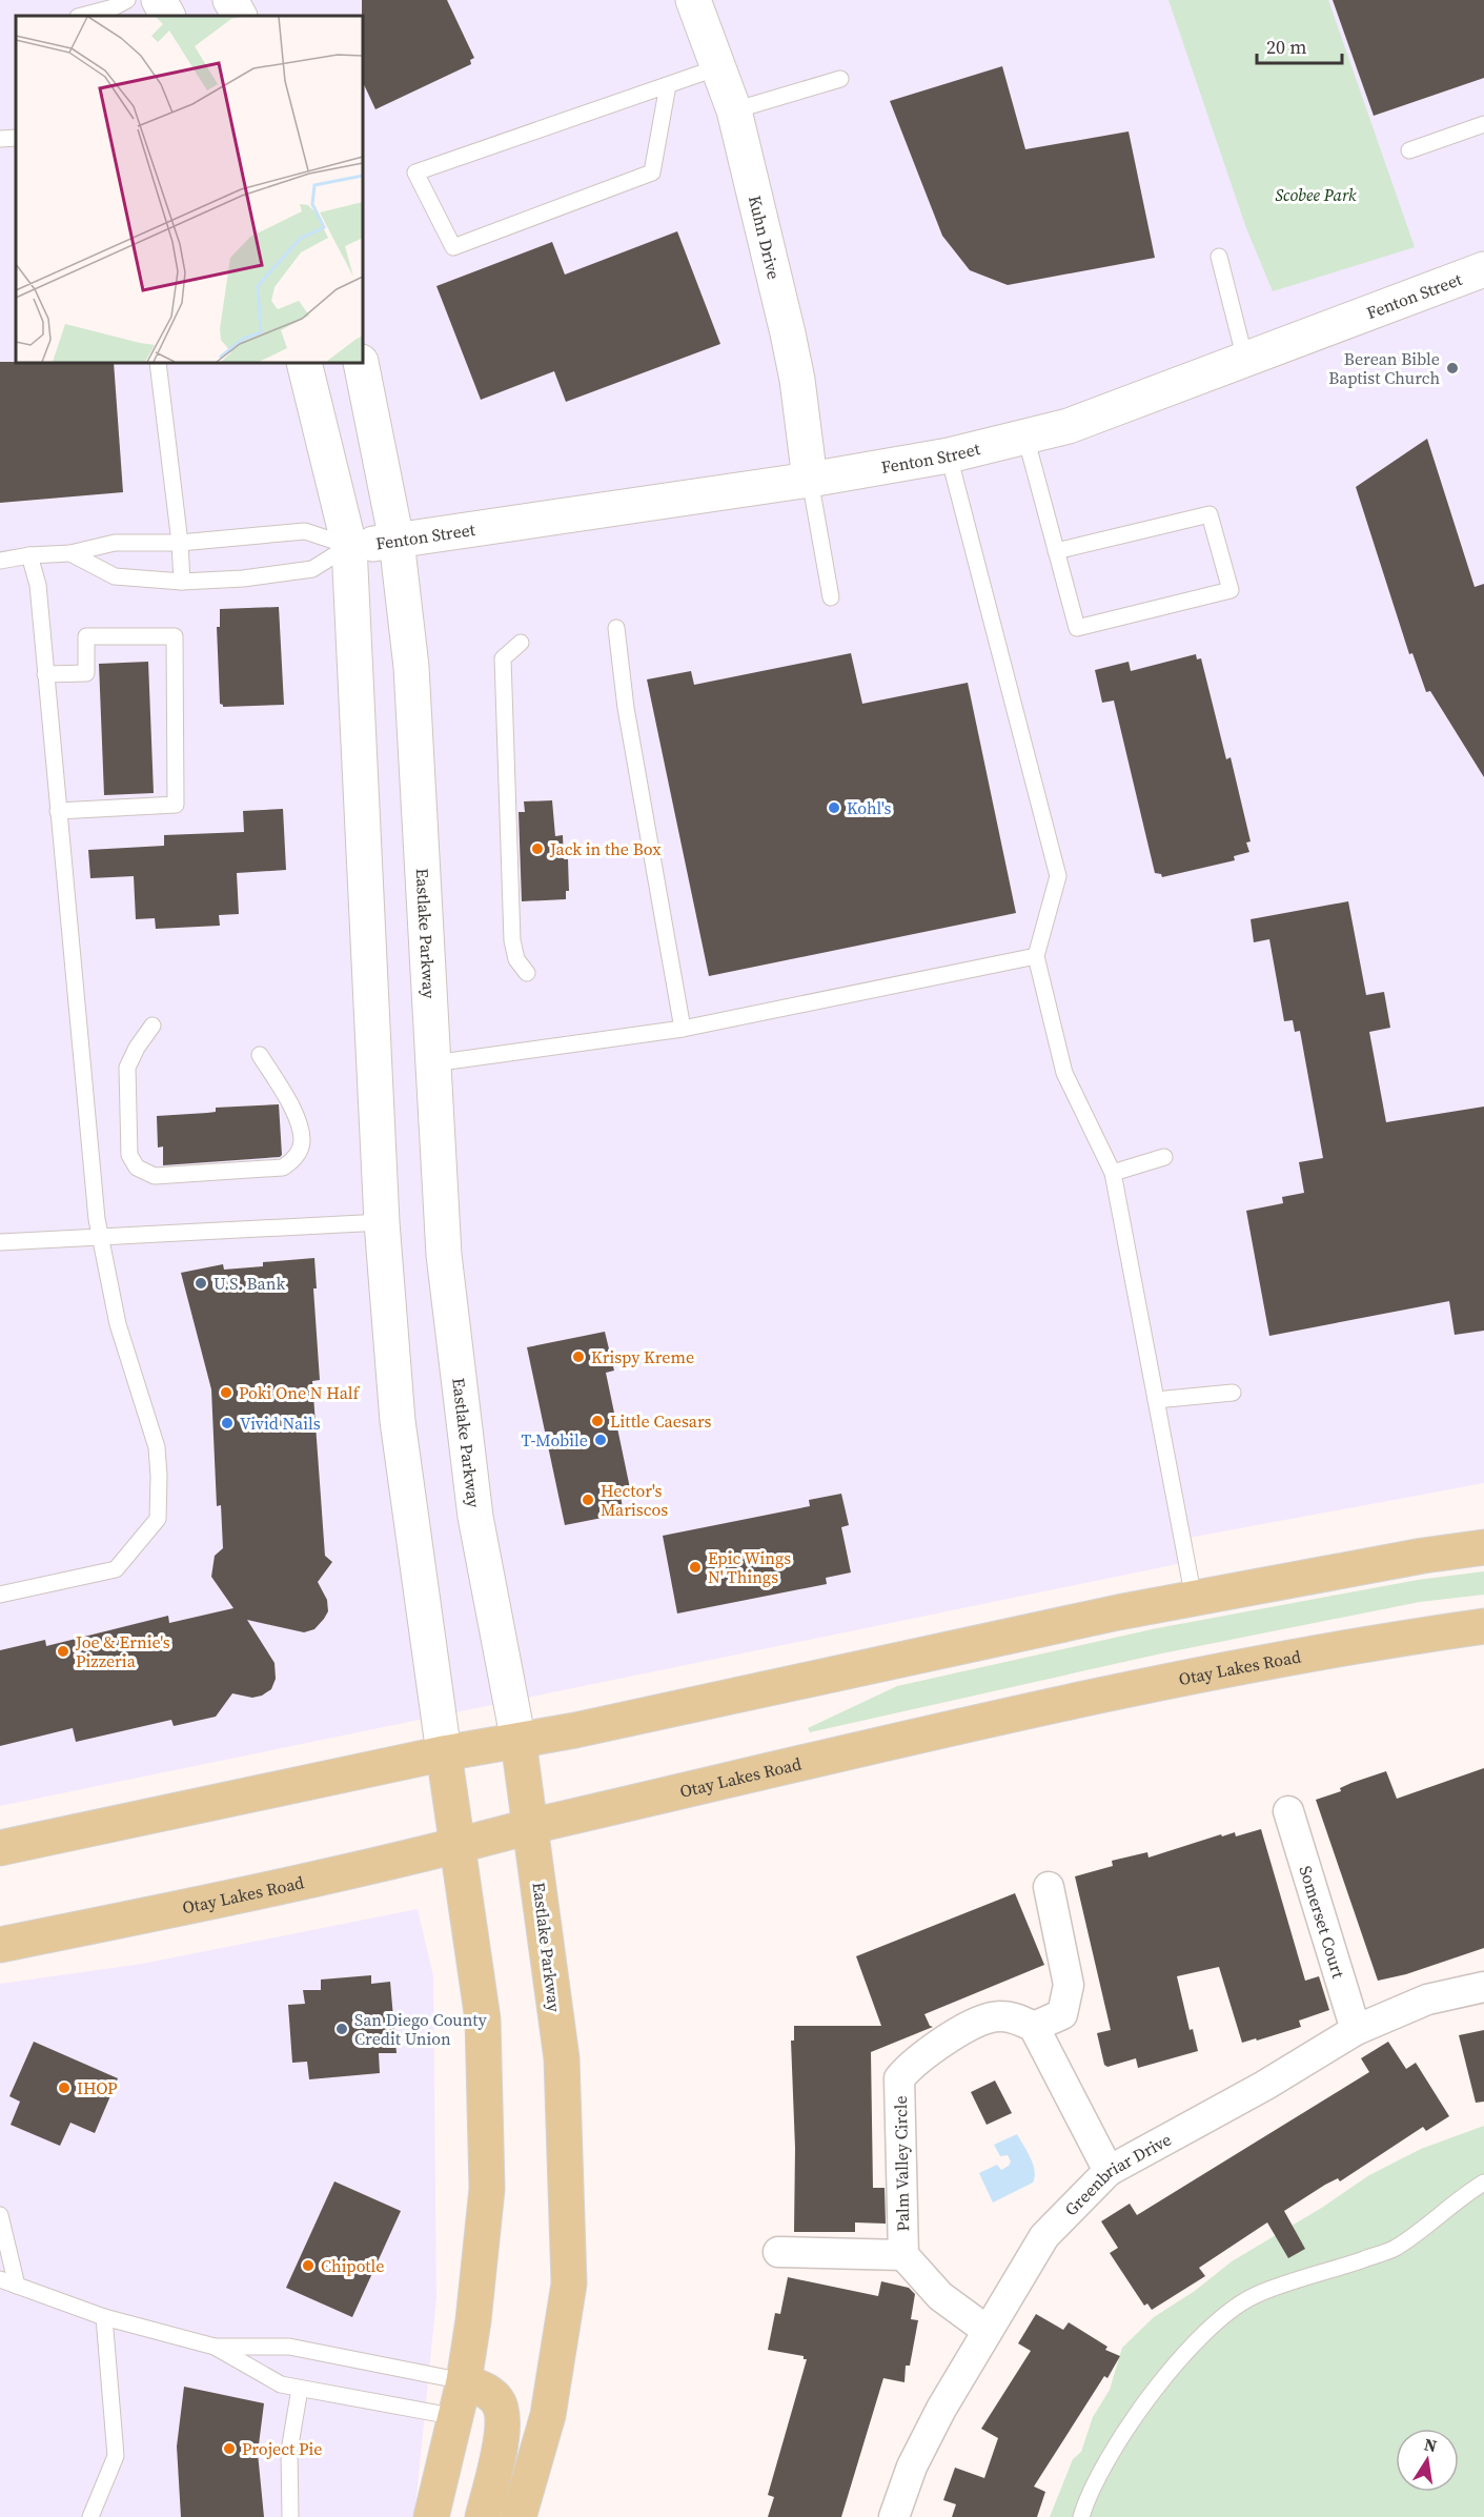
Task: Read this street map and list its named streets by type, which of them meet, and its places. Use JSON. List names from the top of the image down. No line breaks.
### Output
{"streets":{"main road":["Kuhn Drive","Fenton Street","Eastlake Parkway","Otay Lakes Road"],"street":["Somerset Court","Palm Valley Circle","Greenbriar Drive"]},"crossings":[["Kuhn Drive","Fenton Street"],["Fenton Street","Eastlake Parkway"],["Eastlake Parkway","Otay Lakes Road"],["Somerset Court","Greenbriar Drive"],["Palm Valley Circle","Greenbriar Drive"]],"parks":["Scobee Park"],"places":["Berean Bible Baptist Church","Kohl's","Jack in the Box","U.S. Bank","Krispy Kreme","Poki One N Half","Little Caesars","Vivid Nails","T-Mobile","Hector's Mariscos","Epic Wings N' Things","Joe & Ernie's Pizzeria","San Diego County Credit Union","IHOP","Chipotle","Project Pie"],"scale_bar":"20 m","north":"top"}
